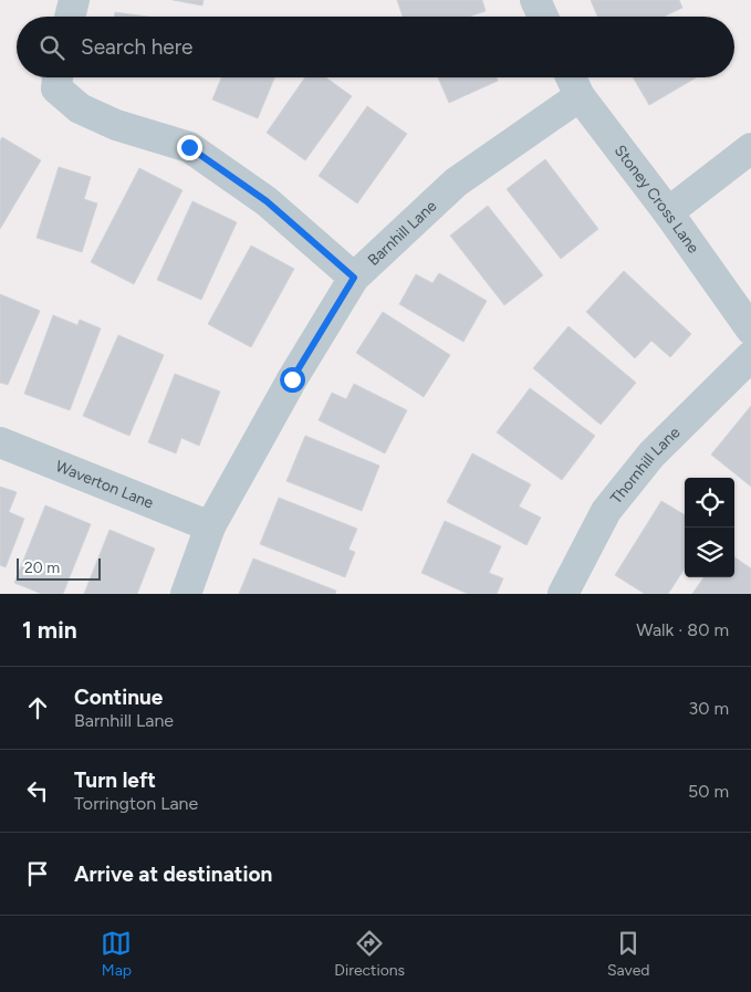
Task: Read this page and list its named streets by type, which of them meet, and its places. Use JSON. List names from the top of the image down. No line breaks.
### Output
{"streets":{"street":["Stoney Cross Lane","Barnhill Lane","Thornhill Lane","Waverton Lane"]},"crossings":[["Stoney Cross Lane","Barnhill Lane"],["Barnhill Lane","Waverton Lane"]],"scale_bar":"20 m","page":{"search":"Search here","scale":"20 m","heading":["1 min","Walk · 80 m"],"list":[["Continue","Barnhill Lane","30 m"],["Turn left","Torrington Lane","50 m"],"Arrive at destination"],"nav":["Map","Directions","Saved"]}}
